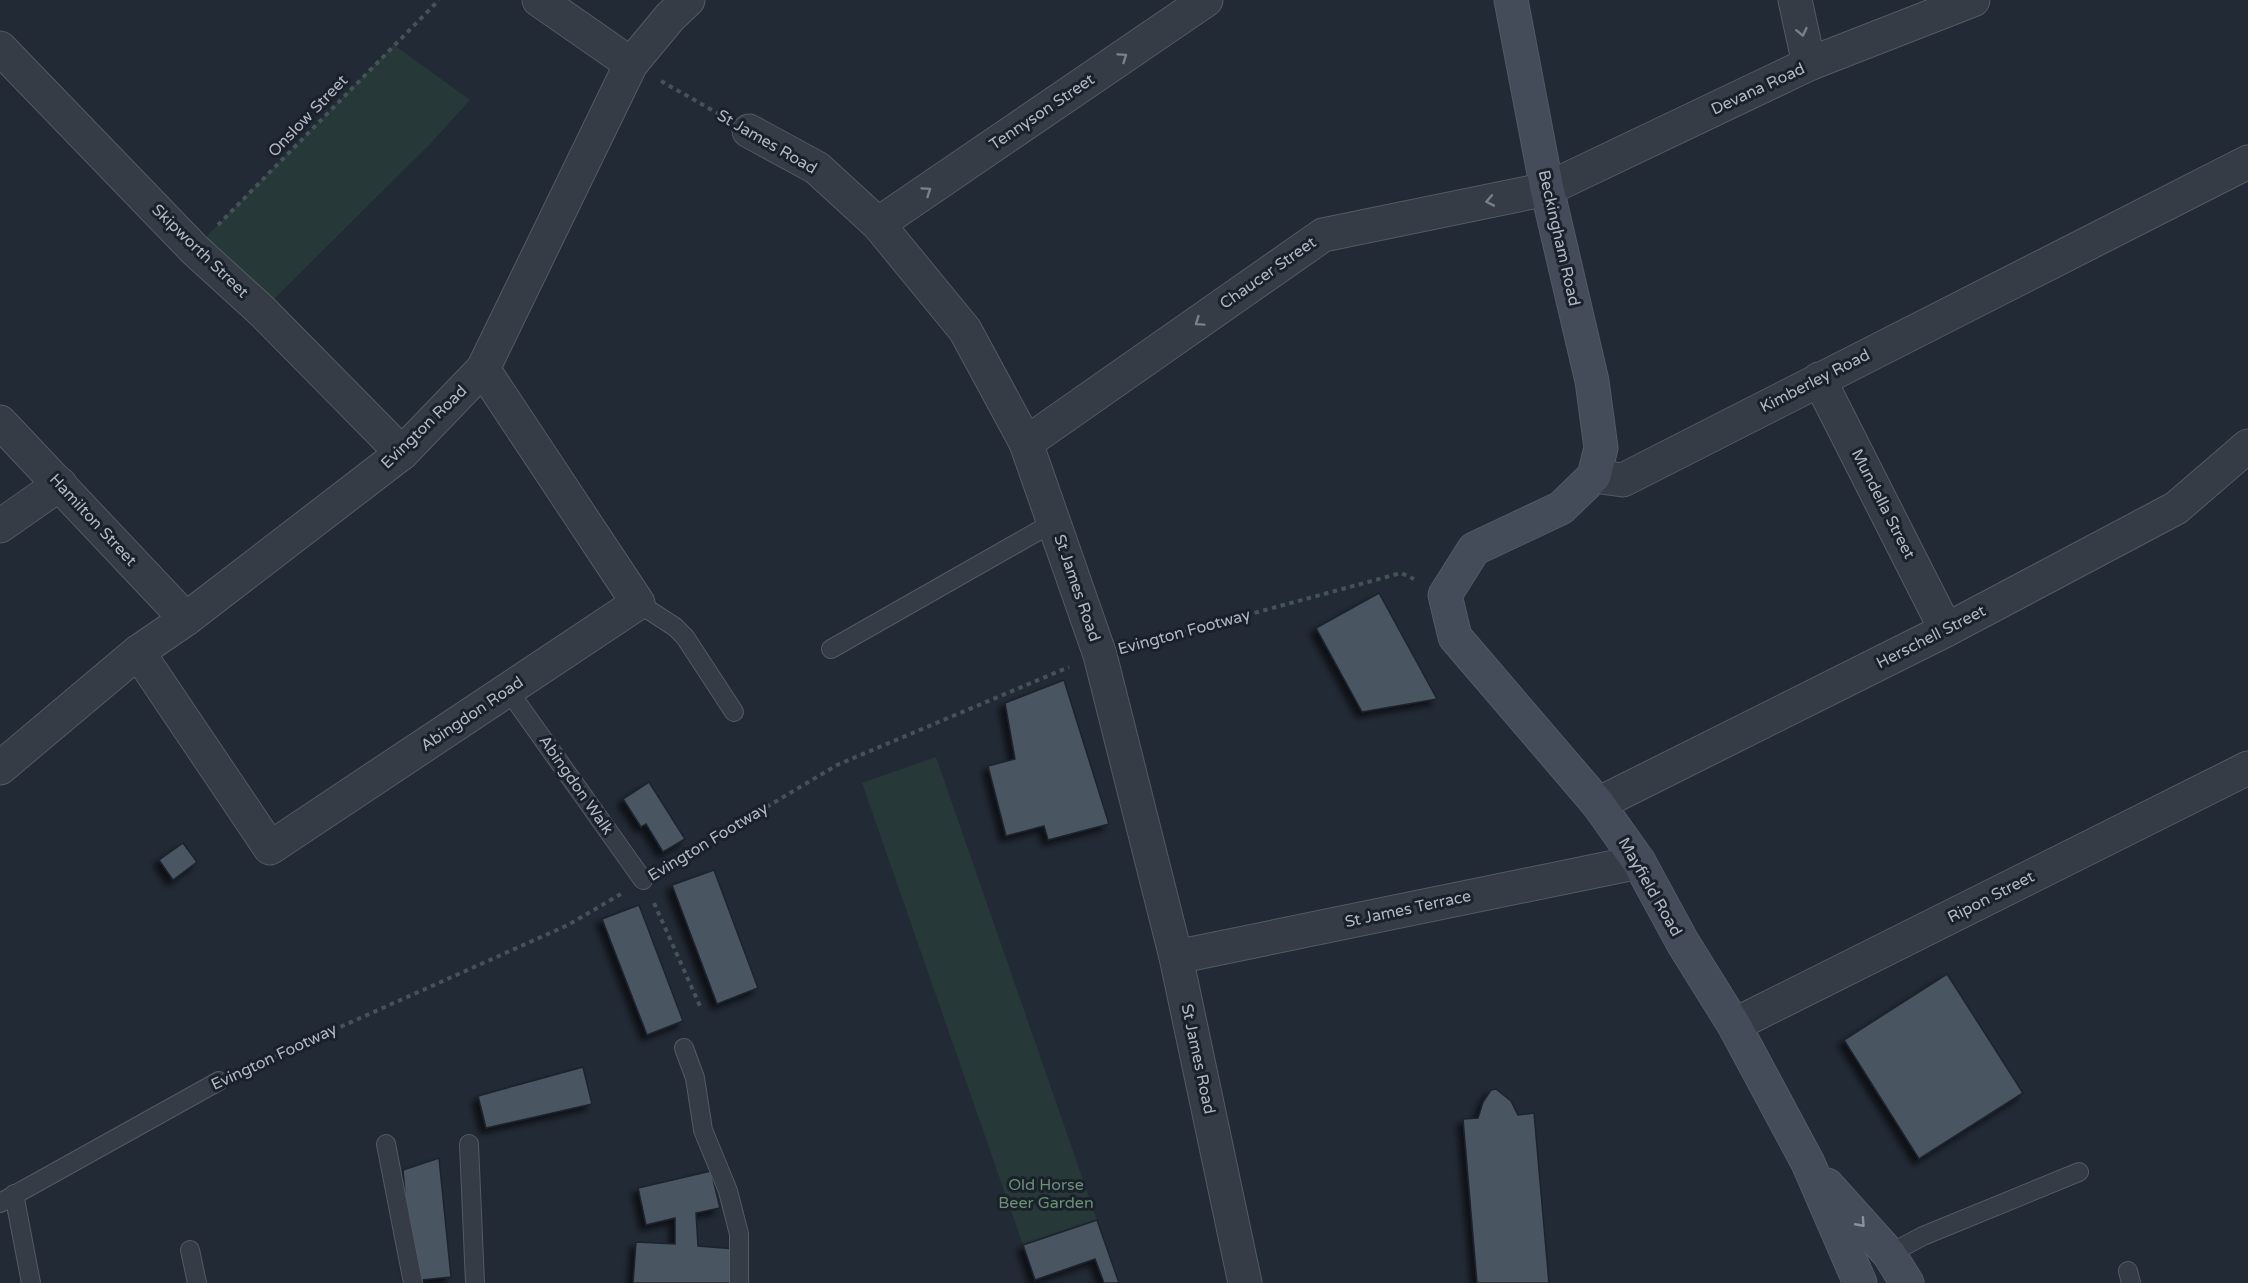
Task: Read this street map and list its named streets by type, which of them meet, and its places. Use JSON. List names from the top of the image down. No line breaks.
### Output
{"streets":{"main road":["Beckingham Road","Mayfield Road"],"street":["Devana Road","Tennyson Street","St James Road","Skipworth Street","Chaucer Street","Kimberley Road","Evington Road","Mundella Street","Hamilton Street","Herschell Street","Abingdon Road","Ripon Street","St James Terrace"],"lane":["Evington Footway","Abingdon Walk"],"path":["Onslow Street"]},"crossings":[["Devana Road","Beckingham Road"],["Devana Road","Chaucer Street"],["Tennyson Street","St James Road"],["Onslow Street","Skipworth Street"],["St James Road","Chaucer Street"],["St James Road","Evington Road"],["St James Road","Evington Footway"],["St James Road","St James Terrace"],["Beckingham Road","Chaucer Street"],["Beckingham Road","Kimberley Road"],["Skipworth Street","Evington Road"],["Kimberley Road","Mundella Street"],["Evington Road","Hamilton Street"],["Evington Road","Abingdon Road"],["Mundella Street","Herschell Street"],["Evington Footway","Abingdon Walk"],["Evington Footway","Mayfield Road"],["Herschell Street","Mayfield Road"],["Abingdon Road","Abingdon Walk"],["Mayfield Road","Ripon Street"],["Mayfield Road","St James Terrace"]],"one_way":["Tennyson Street","Chaucer Street"],"parks":["Old Horse Beer Garden"]}
